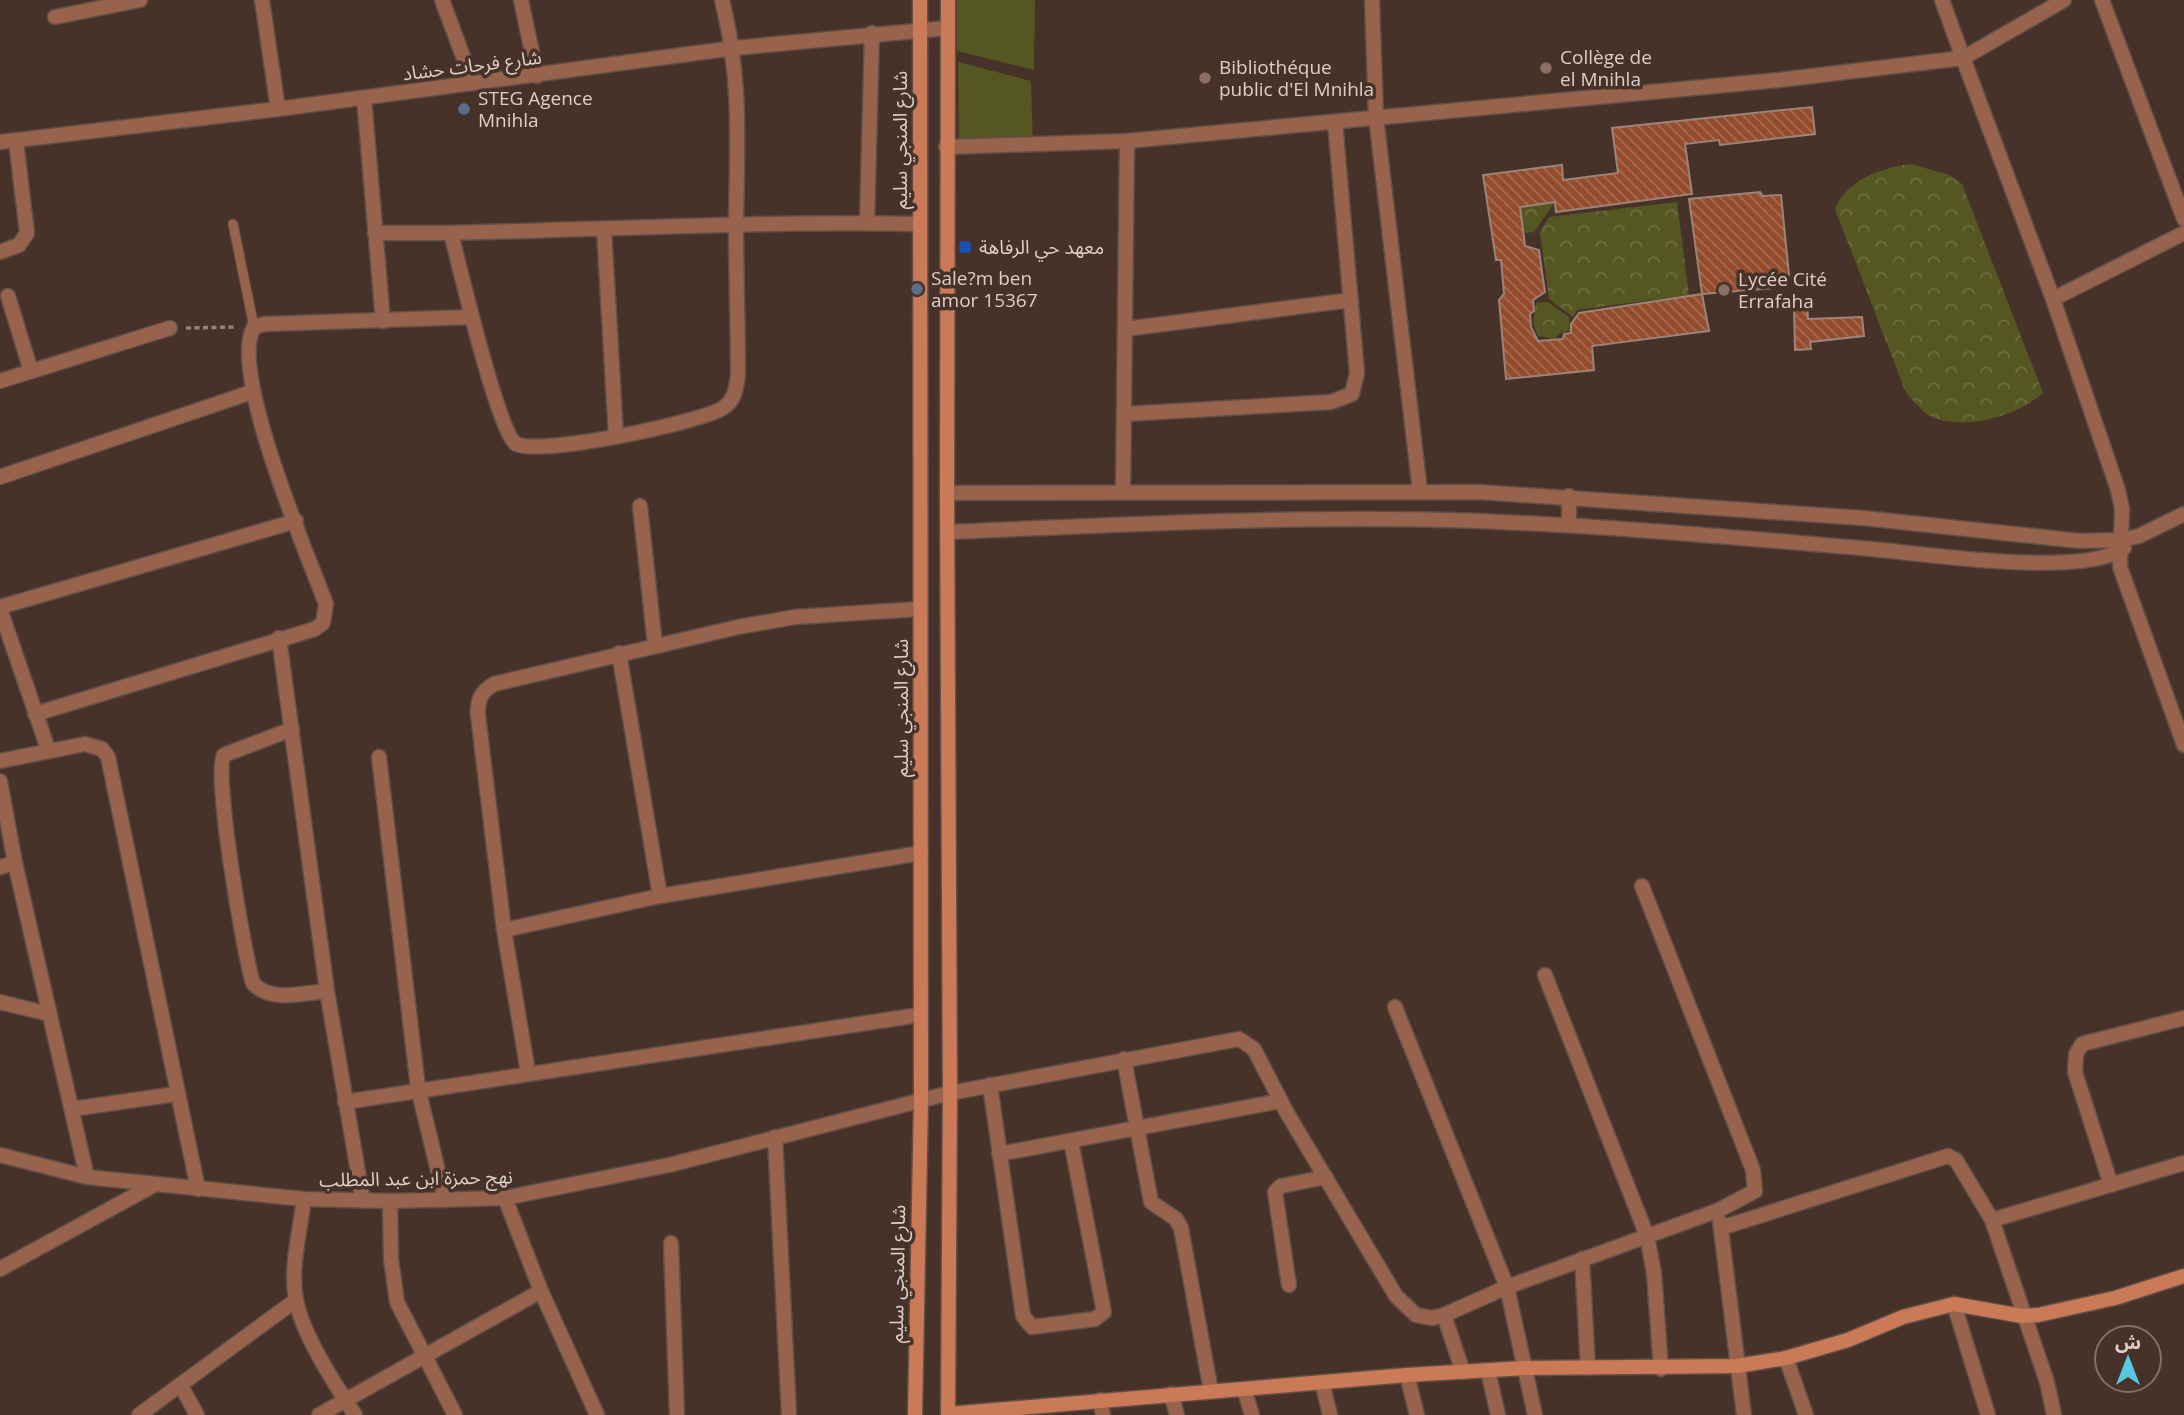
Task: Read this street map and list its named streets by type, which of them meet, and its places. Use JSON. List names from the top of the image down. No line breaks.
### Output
{"streets":{"main road":["شارع المنجي سليم"],"street":["شارع فرحات حشاد","نهج حمزة ابن عبد المطلب"]},"crossings":[["شارع فرحات حشاد","شارع المنجي سليم"],["شارع المنجي سليم","نهج حمزة ابن عبد المطلب"]],"places":{"other":["Collège de el Mnihla","Bibliothéque public d'El Mnihla","STEG Agence Mnihla","Sale?m ben amor 15367","Lycée Cité Errafaha"],"transit":["معهد حي الرفاهة"]},"north":"top"}
